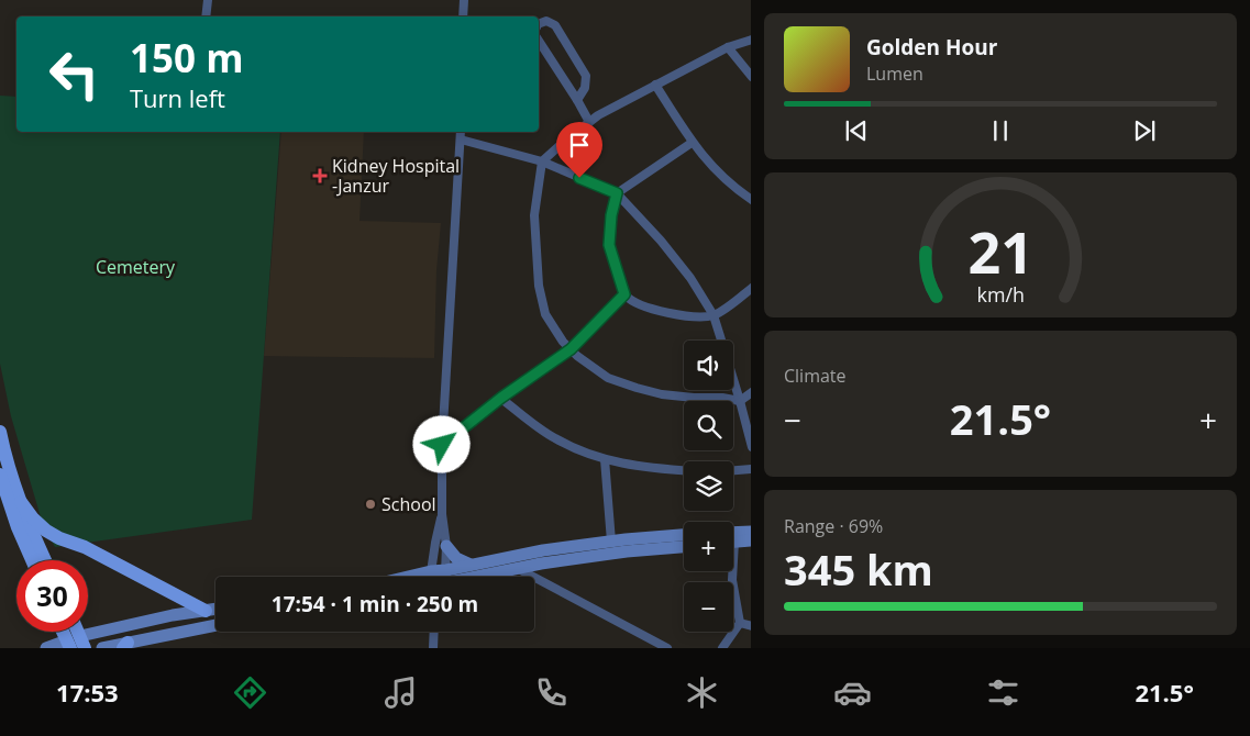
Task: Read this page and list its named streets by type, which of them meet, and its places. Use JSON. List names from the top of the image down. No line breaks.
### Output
{"parks":["Cemetery"],"places":{"health":["Kidney Hospital -Janzur"],"other":["School"]},"page":{"turn":["150 m","Turn left"],"song":["Golden Hour","Lumen"],"tile":["Climate",["Range · 69%","345 km"]],"map_buttons":["+","−"],"heat":["−","21.5°","+"],"limit":"30","trip":"17:54 · 1 min · 250 m","tabs":["17:53","21.5°"],"gauge":["21","km/h"]}}
